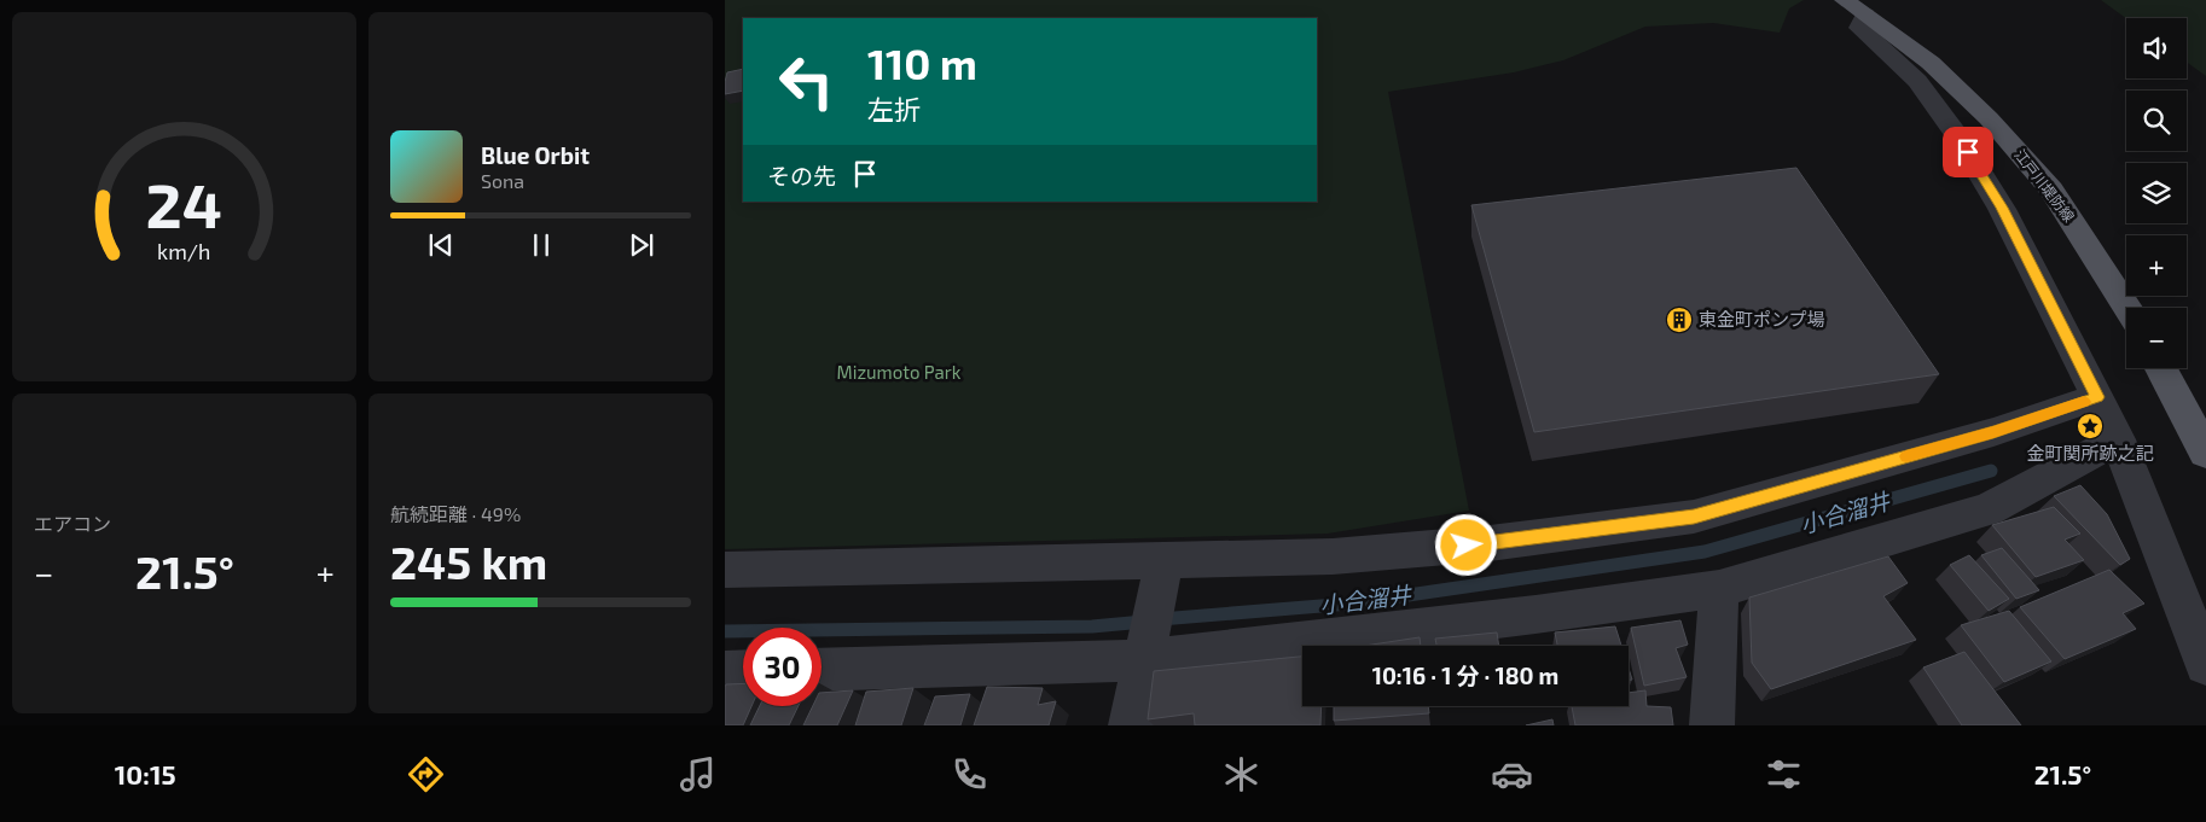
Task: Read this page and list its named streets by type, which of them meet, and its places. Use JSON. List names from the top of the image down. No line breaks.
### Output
{"streets":{"main road":["江戸川堤防線"]},"water":["小合溜井"],"parks":["Mizumoto Park"],"places":{"building":["東金町ポンプ場"],"place":["金町関所跡之記"]},"page":{"map_buttons":["+","−"],"turn":["110 m","左折"],"song":["Blue Orbit","Sona"],"then":"その先","tile":["エアコン",["航続距離 · 49%","245 km"]],"heat":["−","21.5°","+"],"limit":"30","trip":"10:16 · 1 分 · 180 m","tabs":["10:15","21.5°"],"gauge":["24","km/h"]}}
